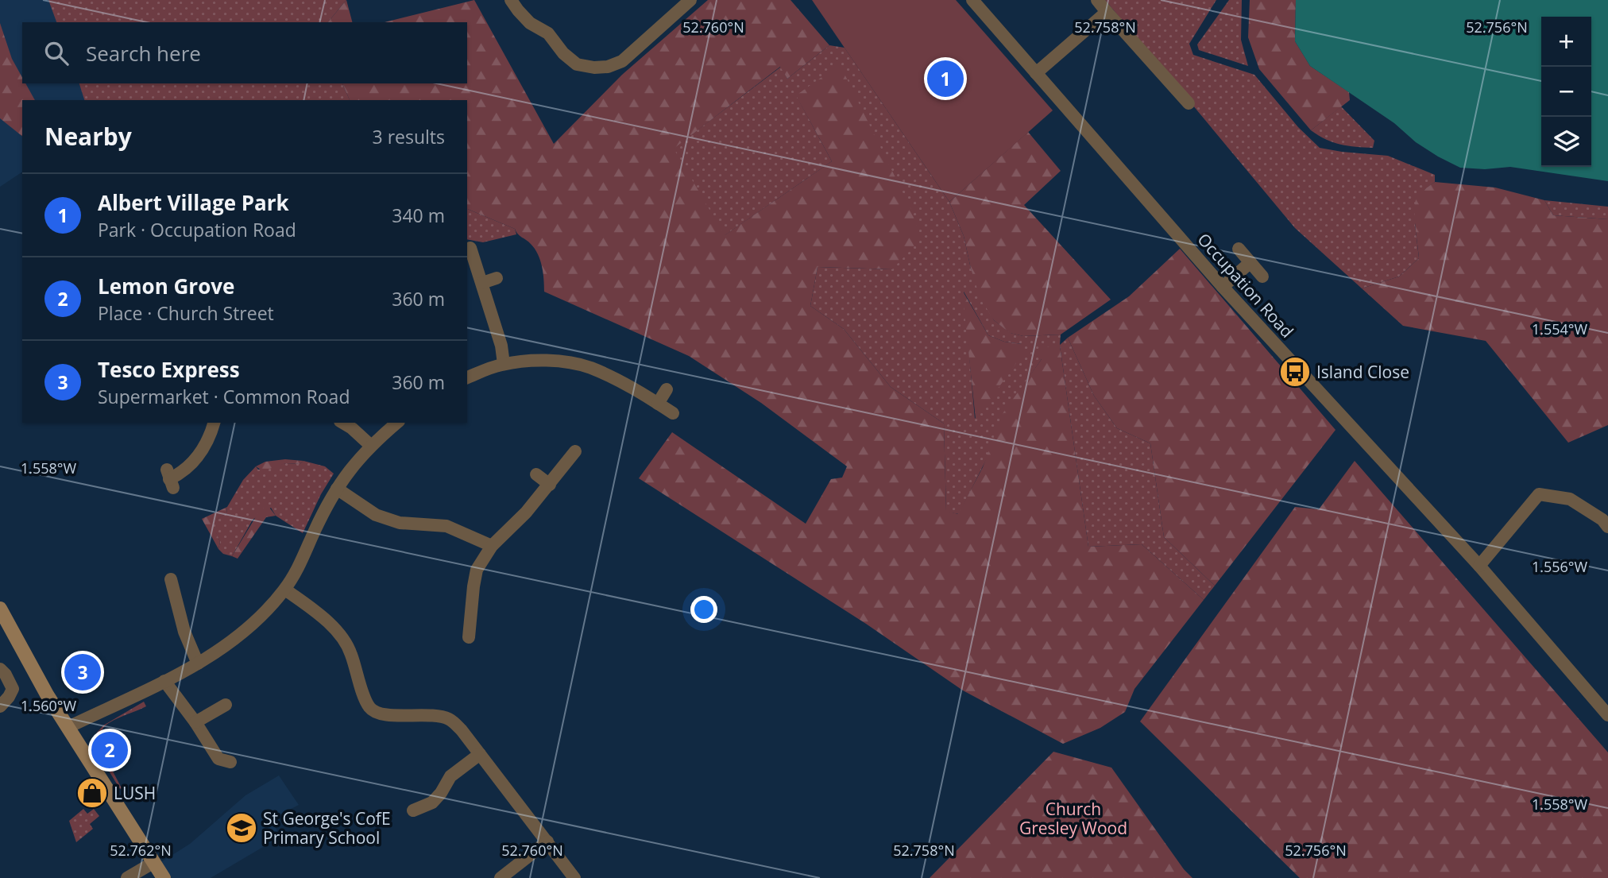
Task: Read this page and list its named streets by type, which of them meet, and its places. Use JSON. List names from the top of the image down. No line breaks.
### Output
{"streets":{"street":["Occupation Road"]},"parks":["Church Gresley Wood"],"places":{"bus stop":["Island Close"],"shop":["LUSH"],"school or university":["St George's CofE Primary School"]},"page":{"map_buttons":["+","−"],"search":"Search here","pins":["1","3","2"],"heading":["Nearby","3 results"],"list":[{"mark":"1","name":"Albert Village Park","note":"Park · Occupation Road","value":"340 m"},{"mark":"2","name":"Lemon Grove","note":"Place · Church Street","value":"360 m"},{"mark":"3","name":"Tesco Express","note":"Supermarket · Common Road","value":"360 m"}]},"coordinates":["52.760°N","52.758°N","52.756°N","1.554°W","1.558°W","1.556°W","1.560°W","52.762°N"]}
